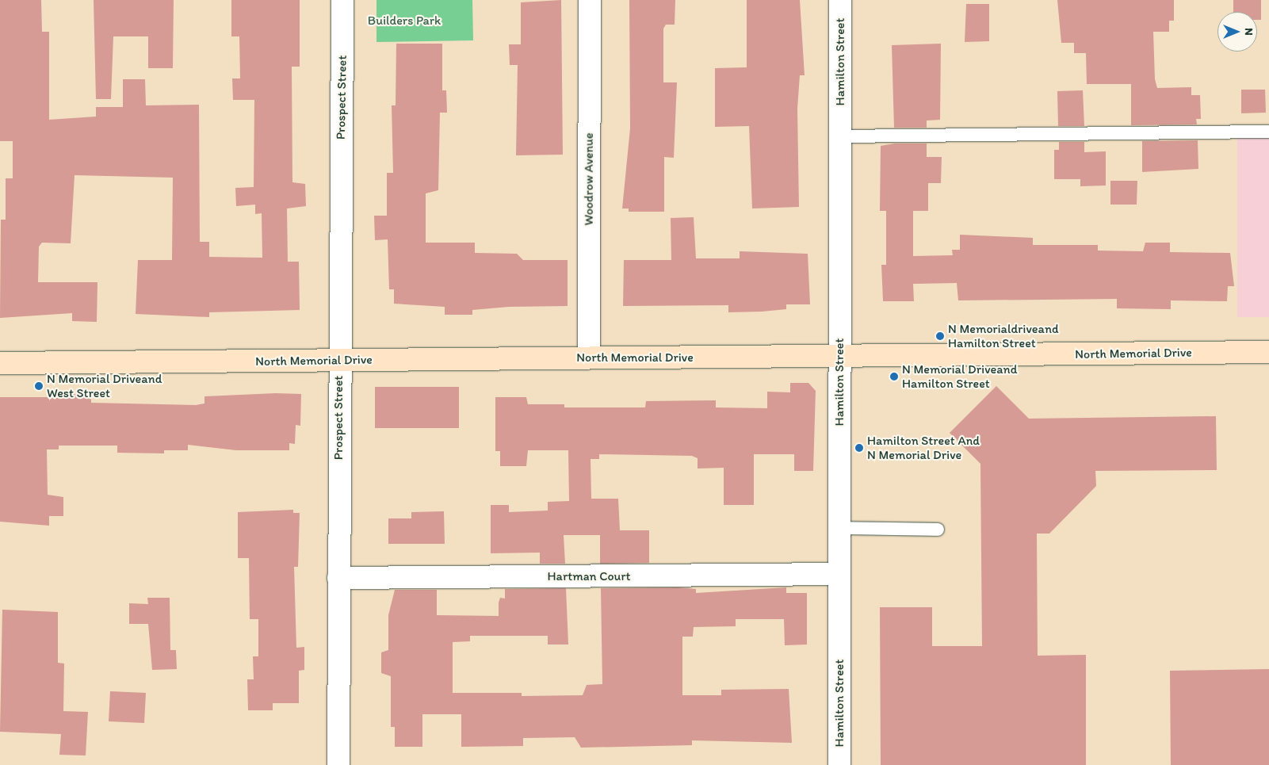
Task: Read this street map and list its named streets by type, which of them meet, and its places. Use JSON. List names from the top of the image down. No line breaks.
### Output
{"streets":{"main road":["North Memorial Drive"],"street":["Hamilton Street","Prospect Street","Woodrow Avenue","Hartman Court"]},"crossings":[["Hamilton Street","North Memorial Drive"],["Hamilton Street","Hartman Court"],["Prospect Street","North Memorial Drive"],["Prospect Street","Hartman Court"],["Woodrow Avenue","North Memorial Drive"]],"parks":["Builders Park"],"places":["N Memorialdriveand Hamilton Street","N Memorial Driveand Hamilton Street","N Memorial Driveand West Street","Hamilton Street And N Memorial Drive"],"north":"right"}
